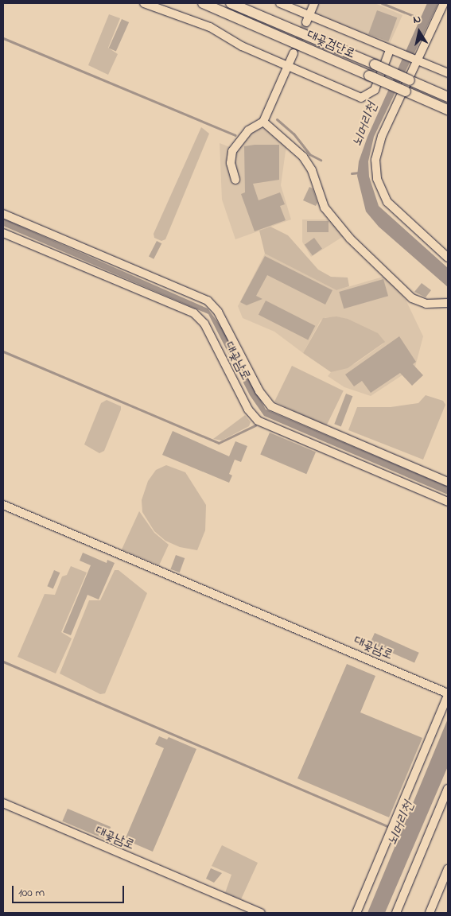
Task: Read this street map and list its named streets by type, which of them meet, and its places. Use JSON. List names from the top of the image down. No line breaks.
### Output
{"streets":{"main road":["대곶검단로"],"street":["대곶남로"]},"water":["뇌머리천"],"scale_bar":"100 m","north":"top"}
